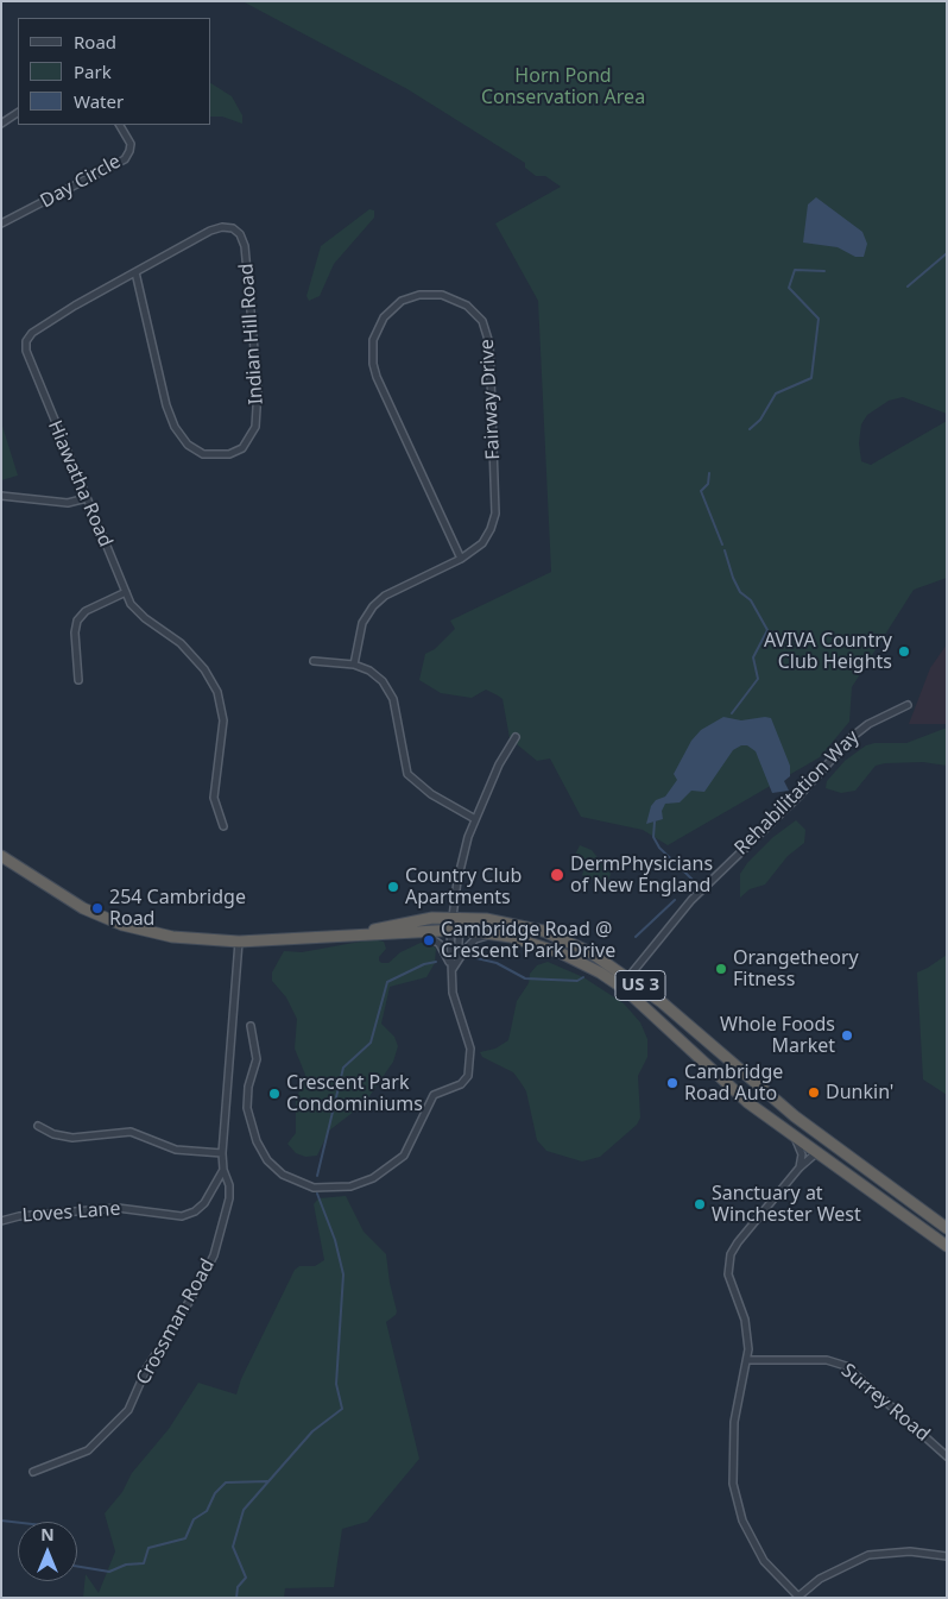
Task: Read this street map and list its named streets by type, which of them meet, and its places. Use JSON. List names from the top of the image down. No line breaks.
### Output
{"streets":{"highway":["US 3"],"street":["Day Circle","Indian Hill Road","Fairway Drive","Hiawatha Road","Rehabilitation Way","Loves Lane","Crossman Road","Surrey Road"]},"crossings":[["Indian Hill Road","Hiawatha Road"],["Rehabilitation Way","US 3"],["US 3","Crossman Road"],["Loves Lane","Crossman Road"]],"parks":["Horn Pond Conservation Area"],"places":["AVIVA Country Club Heights","DermPhysicians of New England","Country Club Apartments","254 Cambridge Road","Cambridge Road @ Crescent Park Drive","Orangetheory Fitness","Whole Foods Market","Cambridge Road Auto","Dunkin'","Crescent Park Condominiums","Sanctuary at Winchester West"],"legend":["Road","Park","Water"],"north":"top"}
